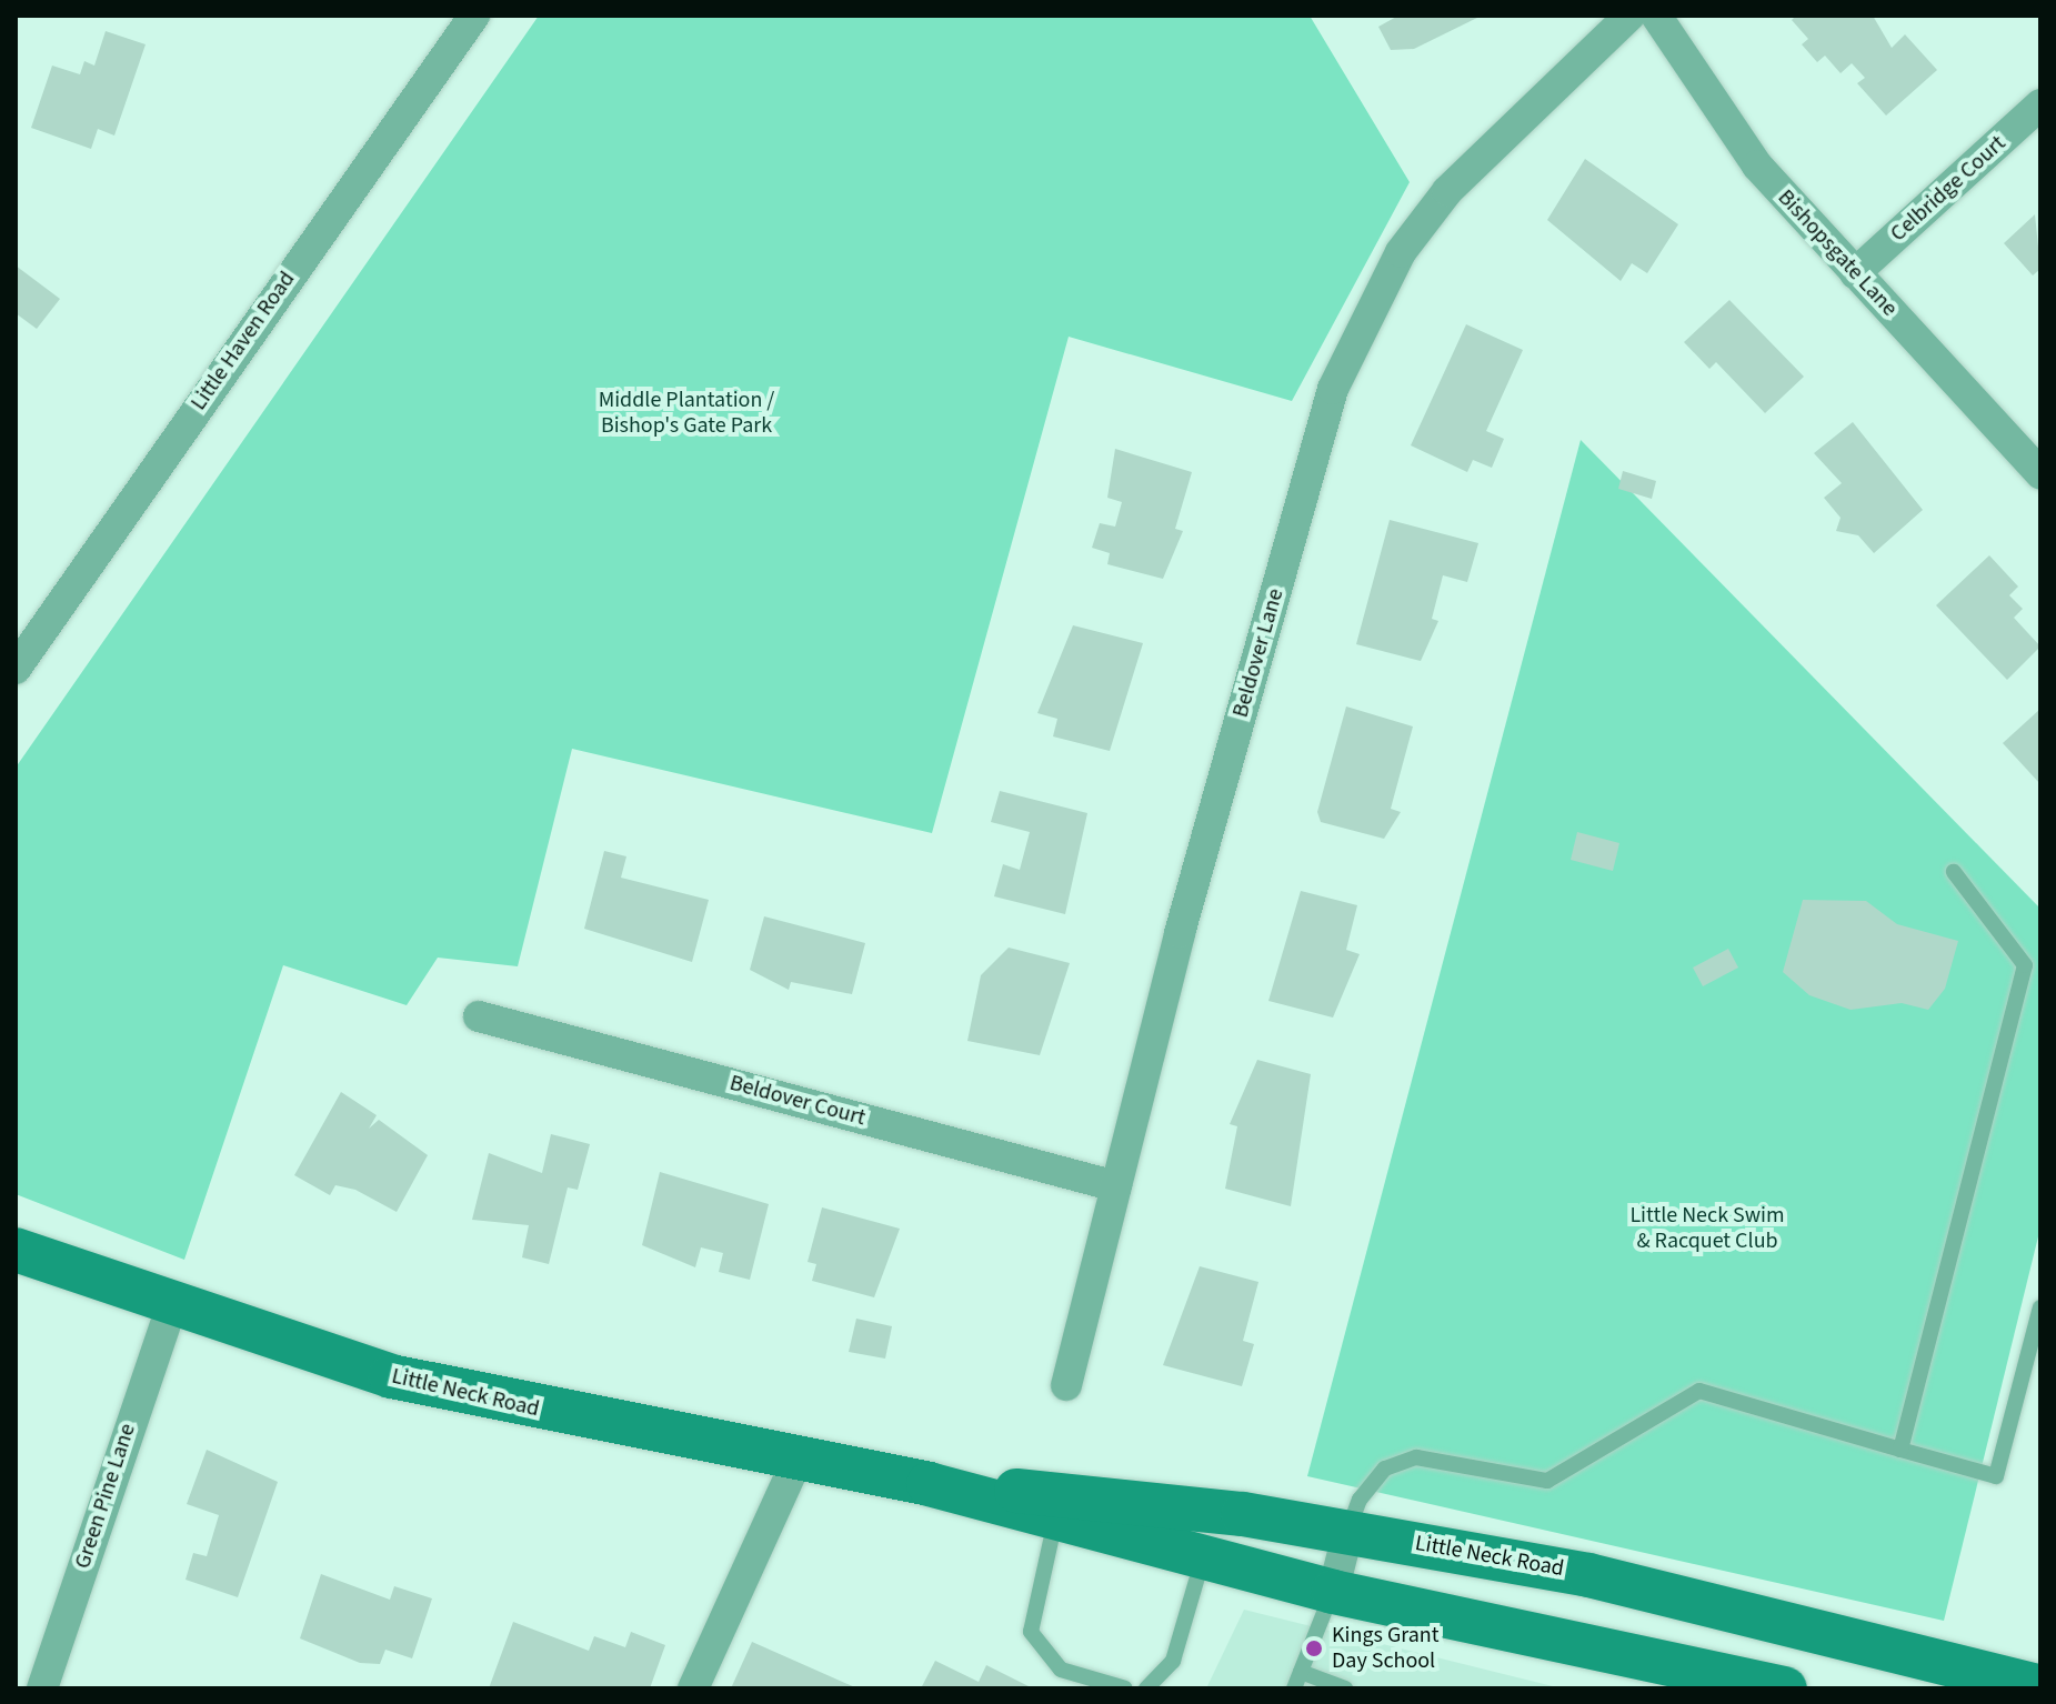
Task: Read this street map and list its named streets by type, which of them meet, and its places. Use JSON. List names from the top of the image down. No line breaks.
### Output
{"streets":{"street":["Celbridge Court","Bishopsgate Lane","Little Haven Road","Beldover Lane","Beldover Court","Little Neck Road","Green Pine Lane"]},"crossings":[["Celbridge Court","Bishopsgate Lane"],["Beldover Lane","Beldover Court"],["Little Neck Road","Green Pine Lane"]],"parks":["Middle Plantation / Bishop's Gate Park","Little Neck Swim & Racquet Club"],"places":["Kings Grant Day School"]}
